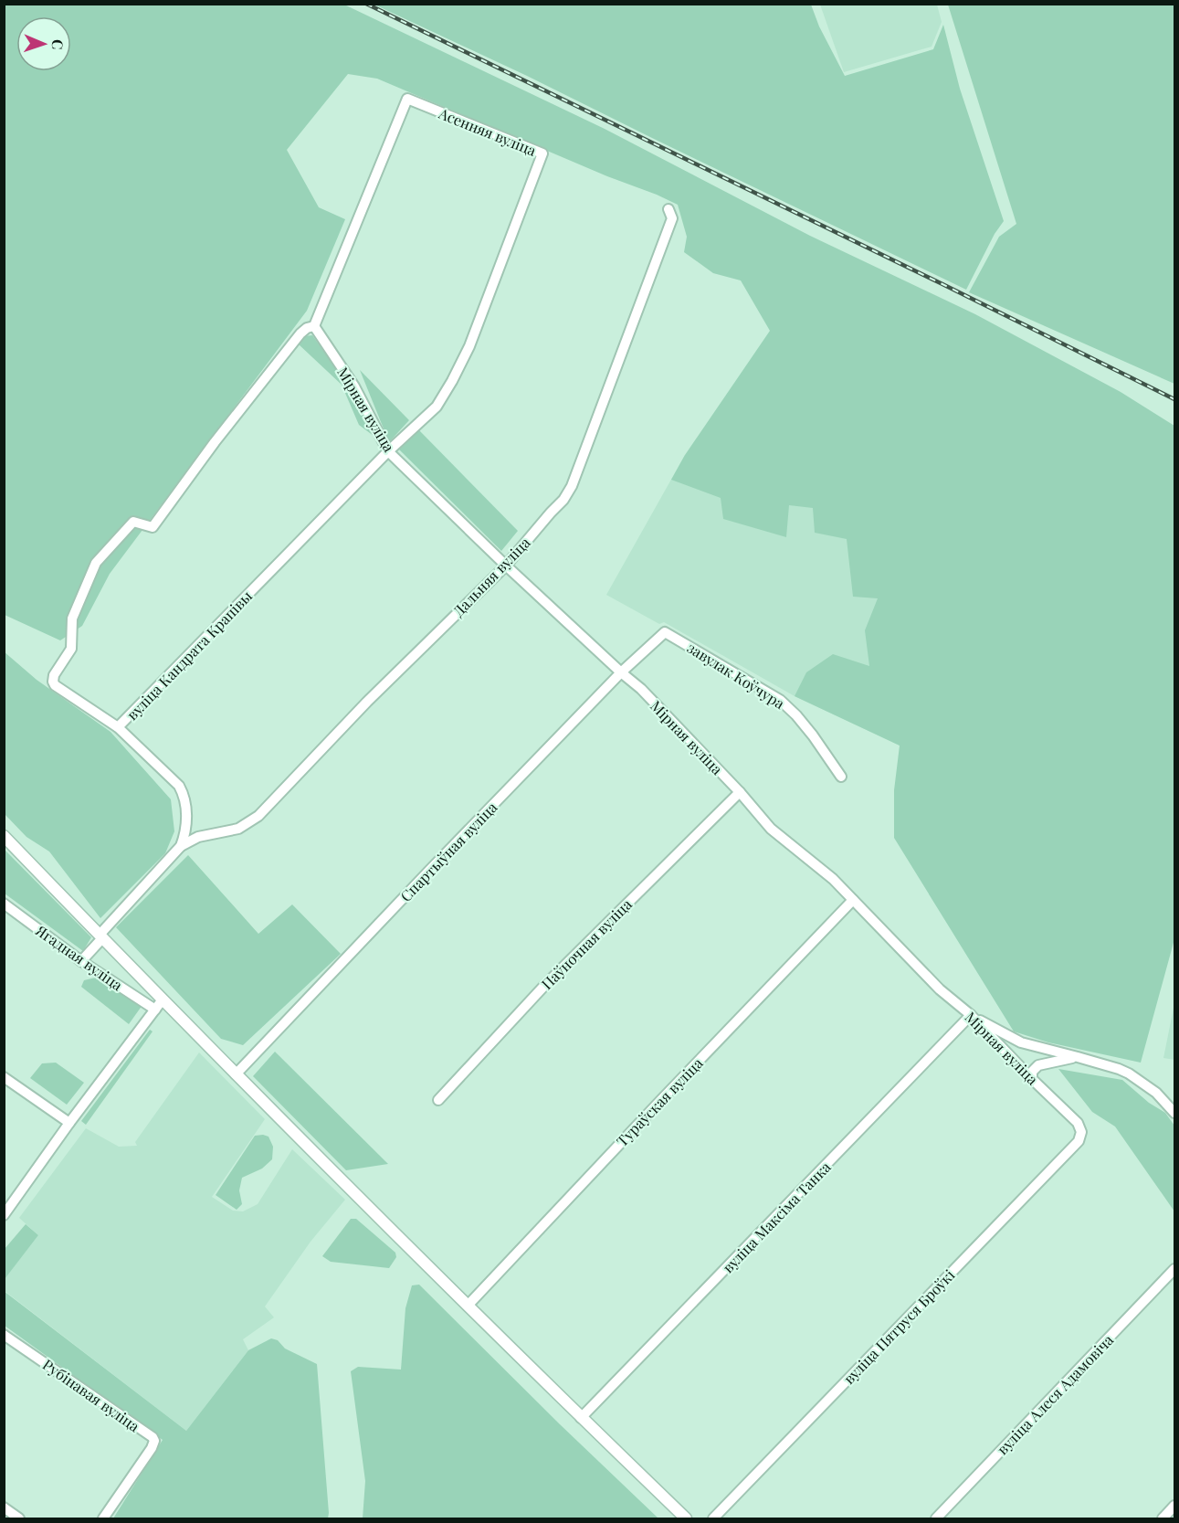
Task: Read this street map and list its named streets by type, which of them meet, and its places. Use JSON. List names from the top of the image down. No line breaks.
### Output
{"streets":{"street":["Асенняя вуліца","Мірная вуліца","Дальняя вуліца","вуліца Кандрата Крапівы","завулак Коўчура","Спартыўная вуліца","Паўночная вуліца","Ягадная вуліца","Тураўская вуліца","вуліца Максіма Танка","вуліца Пятруся Броўкі","вуліца Алеся Адамовіча","Рубінавая вуліца"]},"crossings":[["Асенняя вуліца","Мірная вуліца"],["Асенняя вуліца","вуліца Кандрата Крапівы"],["Мірная вуліца","Дальняя вуліца"],["Мірная вуліца","вуліца Кандрата Крапівы"],["Мірная вуліца","Спартыўная вуліца"],["Мірная вуліца","Паўночная вуліца"],["Мірная вуліца","Тураўская вуліца"],["Мірная вуліца","вуліца Максіма Танка"],["Мірная вуліца","вуліца Пятруся Броўкі"],["завулак Коўчура","Спартыўная вуліца"]],"north":"right"}
